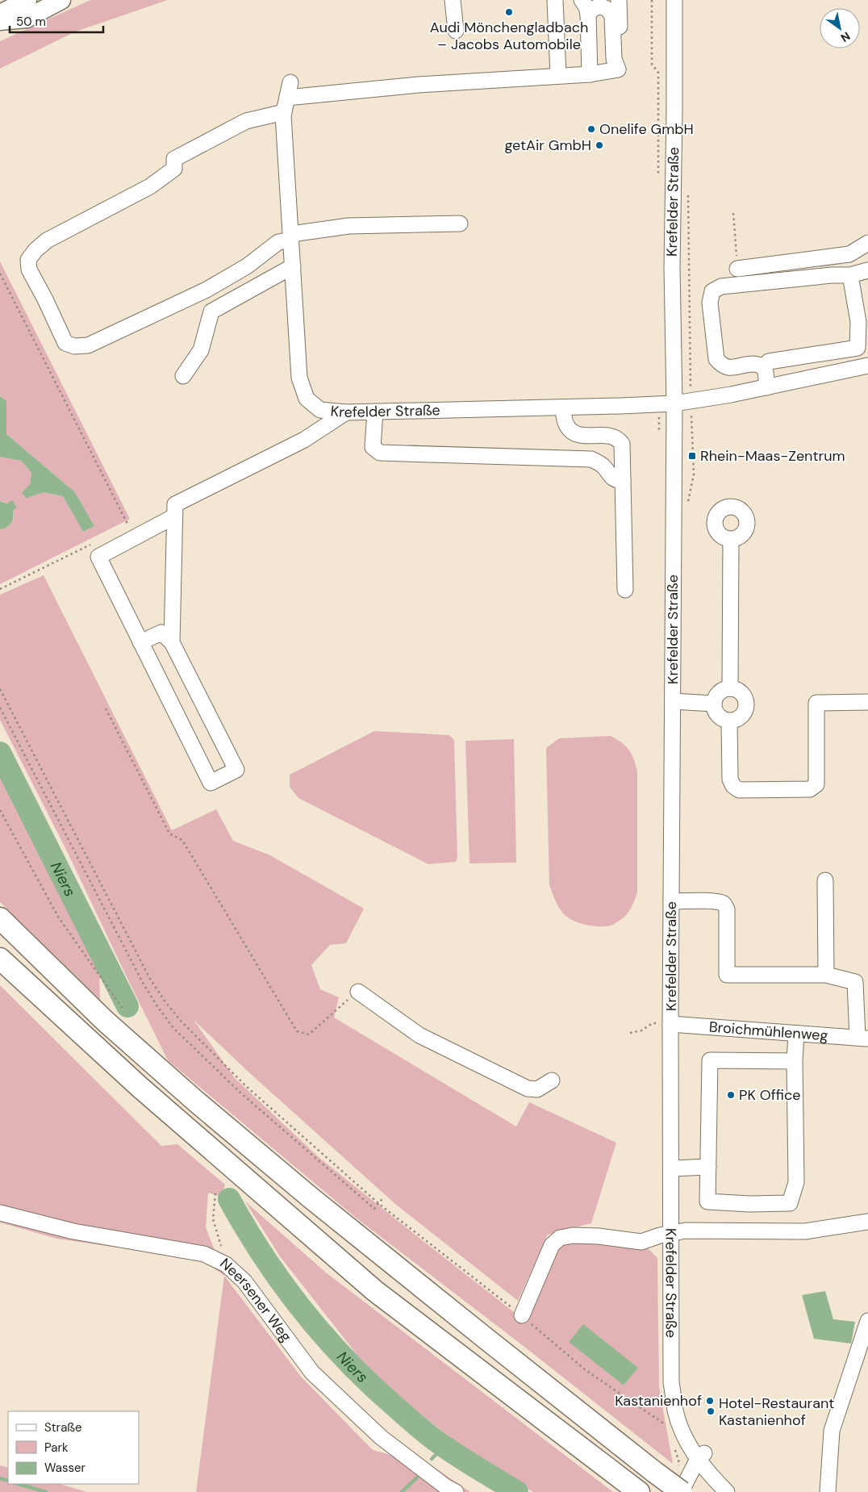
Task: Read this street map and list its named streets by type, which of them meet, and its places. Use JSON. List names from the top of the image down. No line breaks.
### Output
{"streets":{"street":["Krefelder Straße","Broichmühlenweg","Neersener Weg"]},"crossings":[["Krefelder Straße","Broichmühlenweg"]],"water":["Niers"],"places":{"other":["Audi Mönchengladbach – Jacobs Automobile","Onelife GmbH","getAir GmbH","PK Office","Kastanienhof","Hotel-Restaurant Kastanienhof"],"transit":["Rhein-Maas-Zentrum"]},"legend":["Straße","Park","Wasser"],"scale_bar":"50 m","north":"bottom right"}
